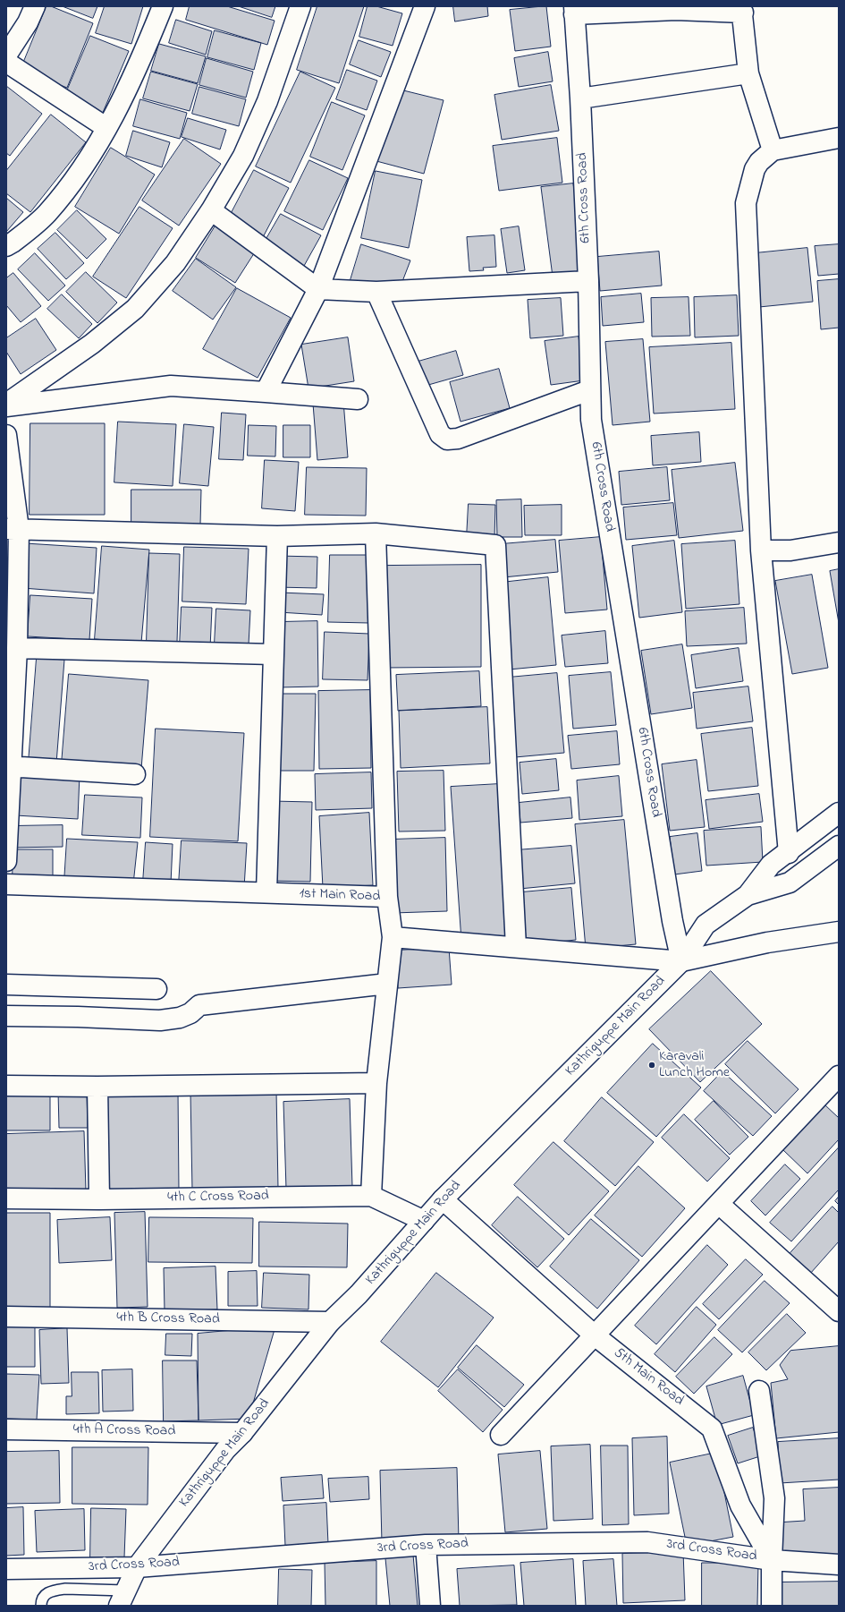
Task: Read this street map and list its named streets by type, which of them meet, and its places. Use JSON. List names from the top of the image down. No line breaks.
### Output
{"streets":{"street":["6th Cross Road","1st Main Road","Kathriguppe Main Road","4th C Cross Road","4th B Cross Road","5th Main Road","4th A Cross Road","3rd Cross Road"]},"crossings":[["6th Cross Road","Kathriguppe Main Road"],["1st Main Road","4th C Cross Road"],["Kathriguppe Main Road","4th C Cross Road"],["Kathriguppe Main Road","4th B Cross Road"],["Kathriguppe Main Road","5th Main Road"],["Kathriguppe Main Road","4th A Cross Road"],["Kathriguppe Main Road","3rd Cross Road"],["5th Main Road","3rd Cross Road"]],"places":["Karavali Lunch Home"]}
